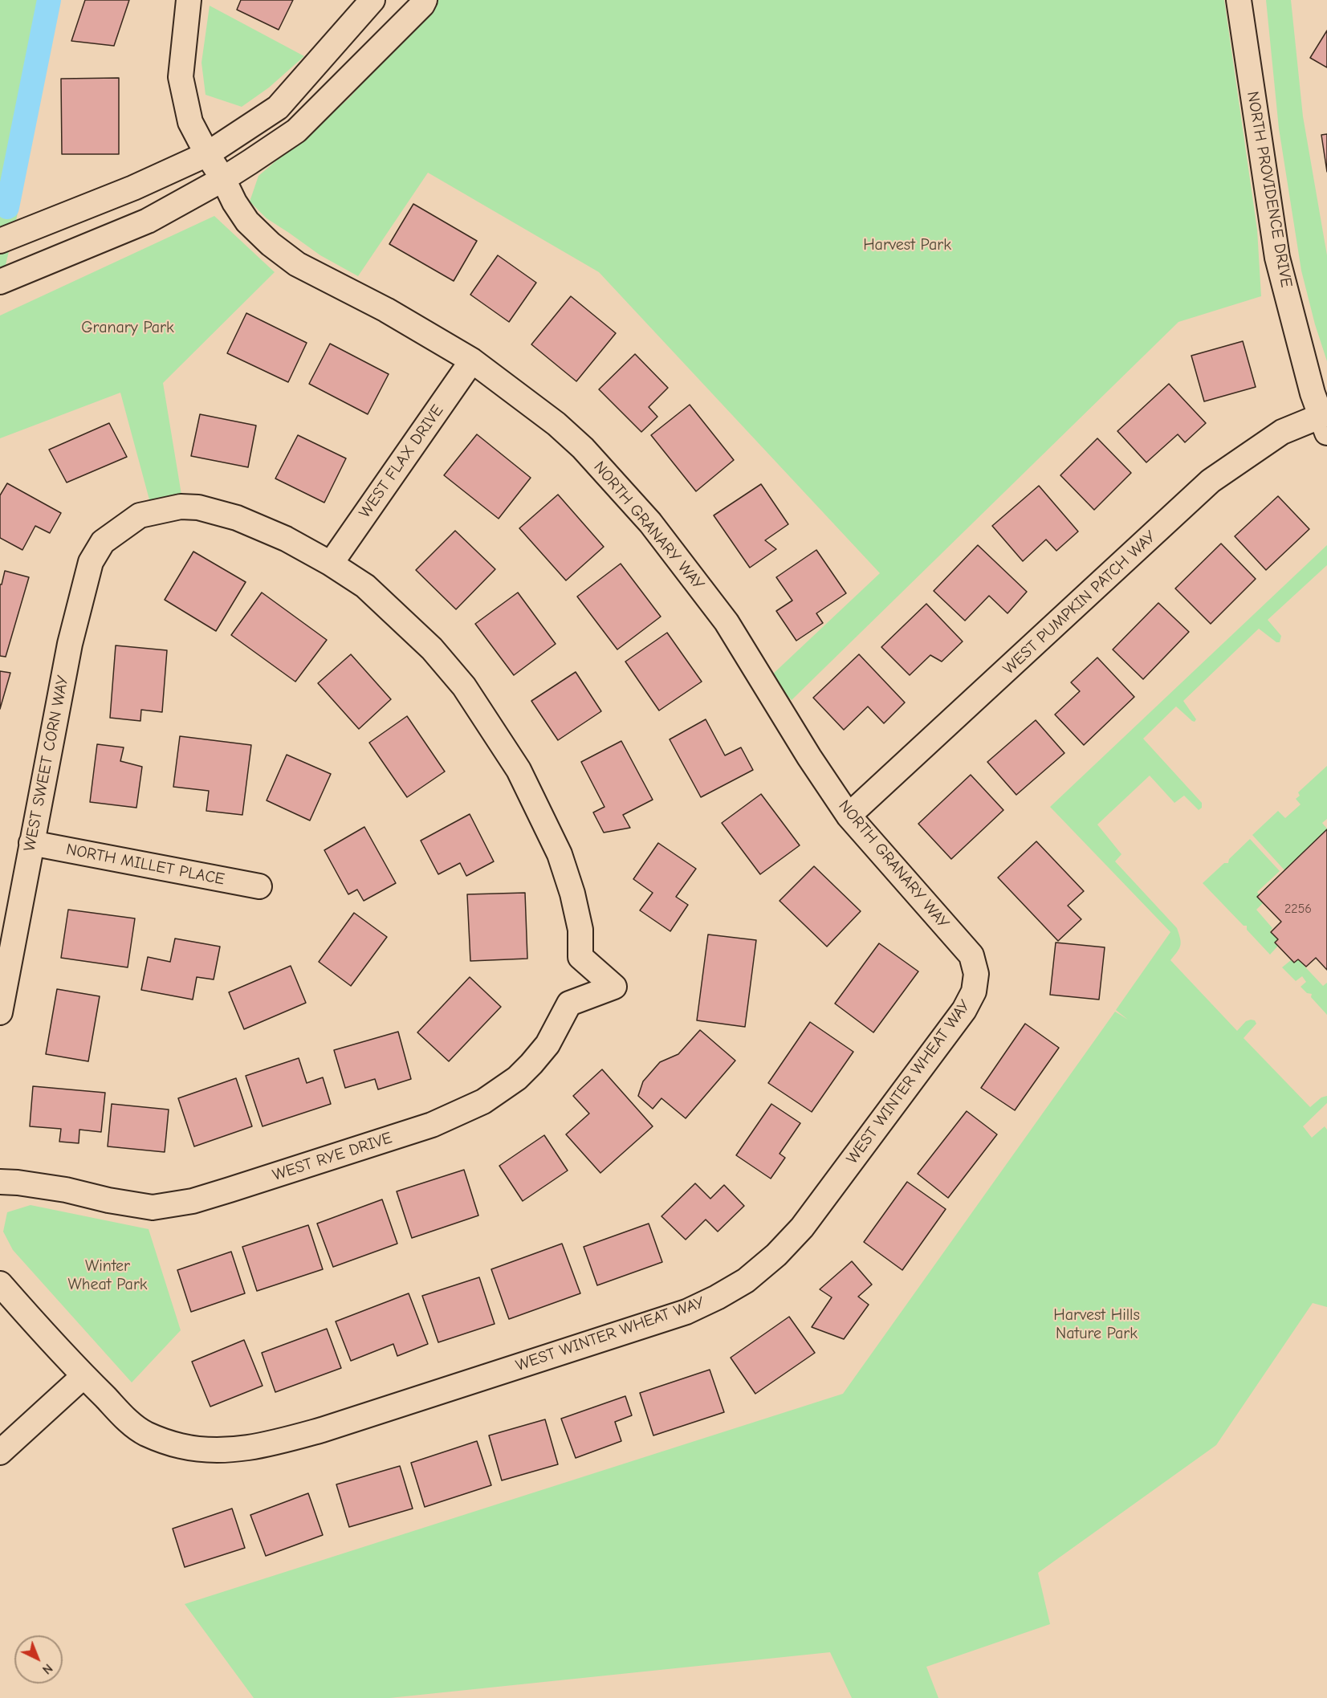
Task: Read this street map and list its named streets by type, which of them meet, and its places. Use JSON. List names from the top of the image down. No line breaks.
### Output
{"streets":{"street":["NORTH PROVIDENCE DRIVE","WEST FLAX DRIVE","NORTH GRANARY WAY","WEST PUMPKIN PATCH WAY","WEST SWEET CORN WAY","NORTH MILLET PLACE","WEST WINTER WHEAT WAY","WEST RYE DRIVE"]},"crossings":[["NORTH PROVIDENCE DRIVE","WEST PUMPKIN PATCH WAY"],["WEST FLAX DRIVE","NORTH GRANARY WAY"],["WEST FLAX DRIVE","WEST SWEET CORN WAY"],["NORTH GRANARY WAY","WEST PUMPKIN PATCH WAY"],["NORTH GRANARY WAY","WEST WINTER WHEAT WAY"],["WEST SWEET CORN WAY","NORTH MILLET PLACE"],["WEST SWEET CORN WAY","WEST RYE DRIVE"]],"parks":["Harvest Park","Granary Park","Winter Wheat Park","Harvest Hills Nature Park"],"house_numbers":["2256"],"north":"bottom right"}
